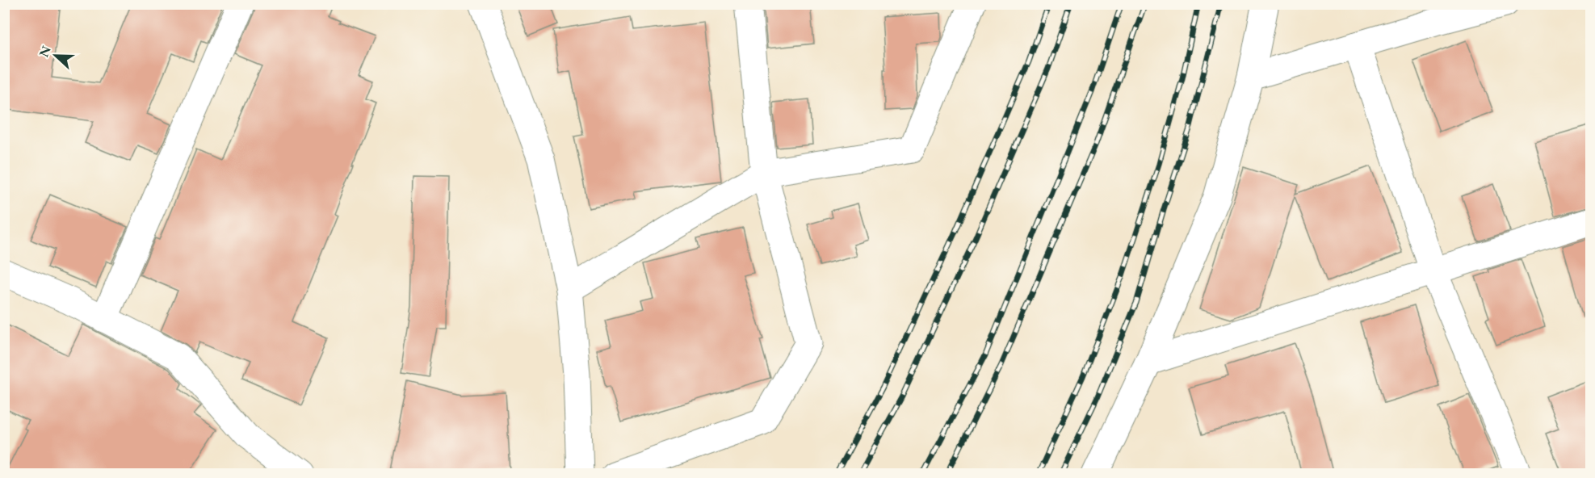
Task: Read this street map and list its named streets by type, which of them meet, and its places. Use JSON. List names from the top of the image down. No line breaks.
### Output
{"north":"left"}
